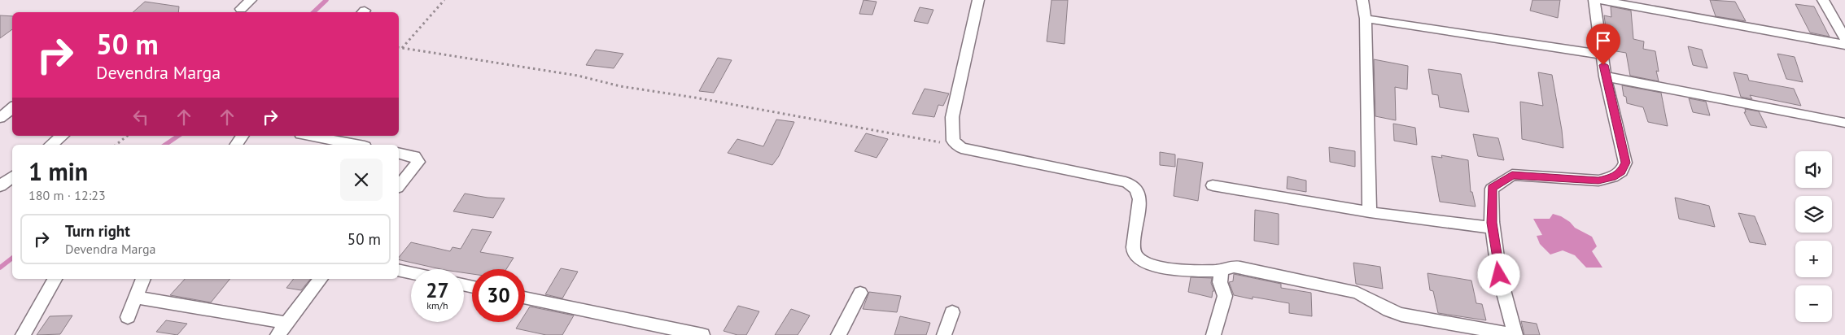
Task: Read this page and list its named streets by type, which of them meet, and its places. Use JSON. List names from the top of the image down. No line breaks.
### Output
{"page":{"turn":["50 m","Devendra Marga"],"heading":["1 min","180 m · 12:23"],"map_buttons":["+","−"],"list":[{"name":"Turn right","note":"Devendra Marga","value":"50 m"}],"speed":"27 km/h","limit":"30"}}
